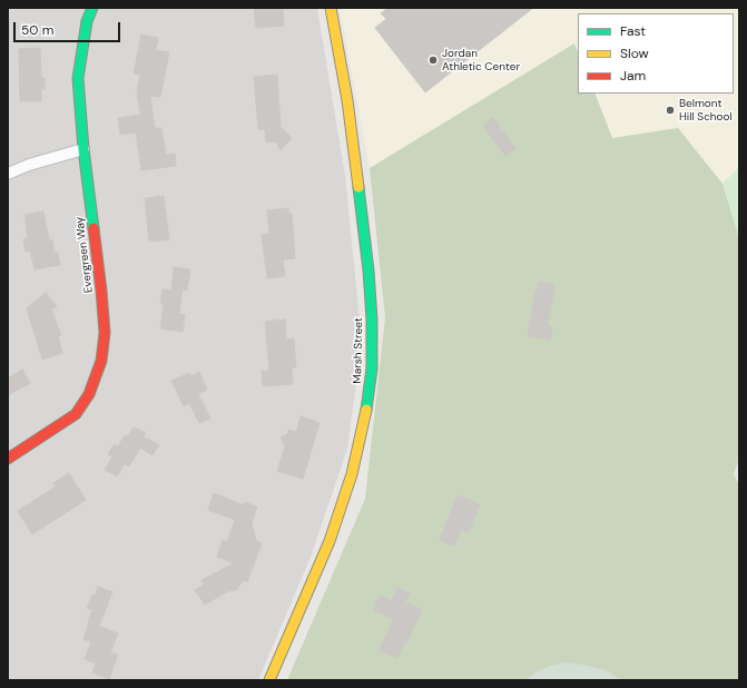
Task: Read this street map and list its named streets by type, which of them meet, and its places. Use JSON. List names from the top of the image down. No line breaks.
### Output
{"streets":{"street":["Evergreen Way","Marsh Street"]},"places":["Jordan Athletic Center","Belmont Hill School"],"legend":["Fast","Slow","Jam"],"scale_bar":"50 m"}
